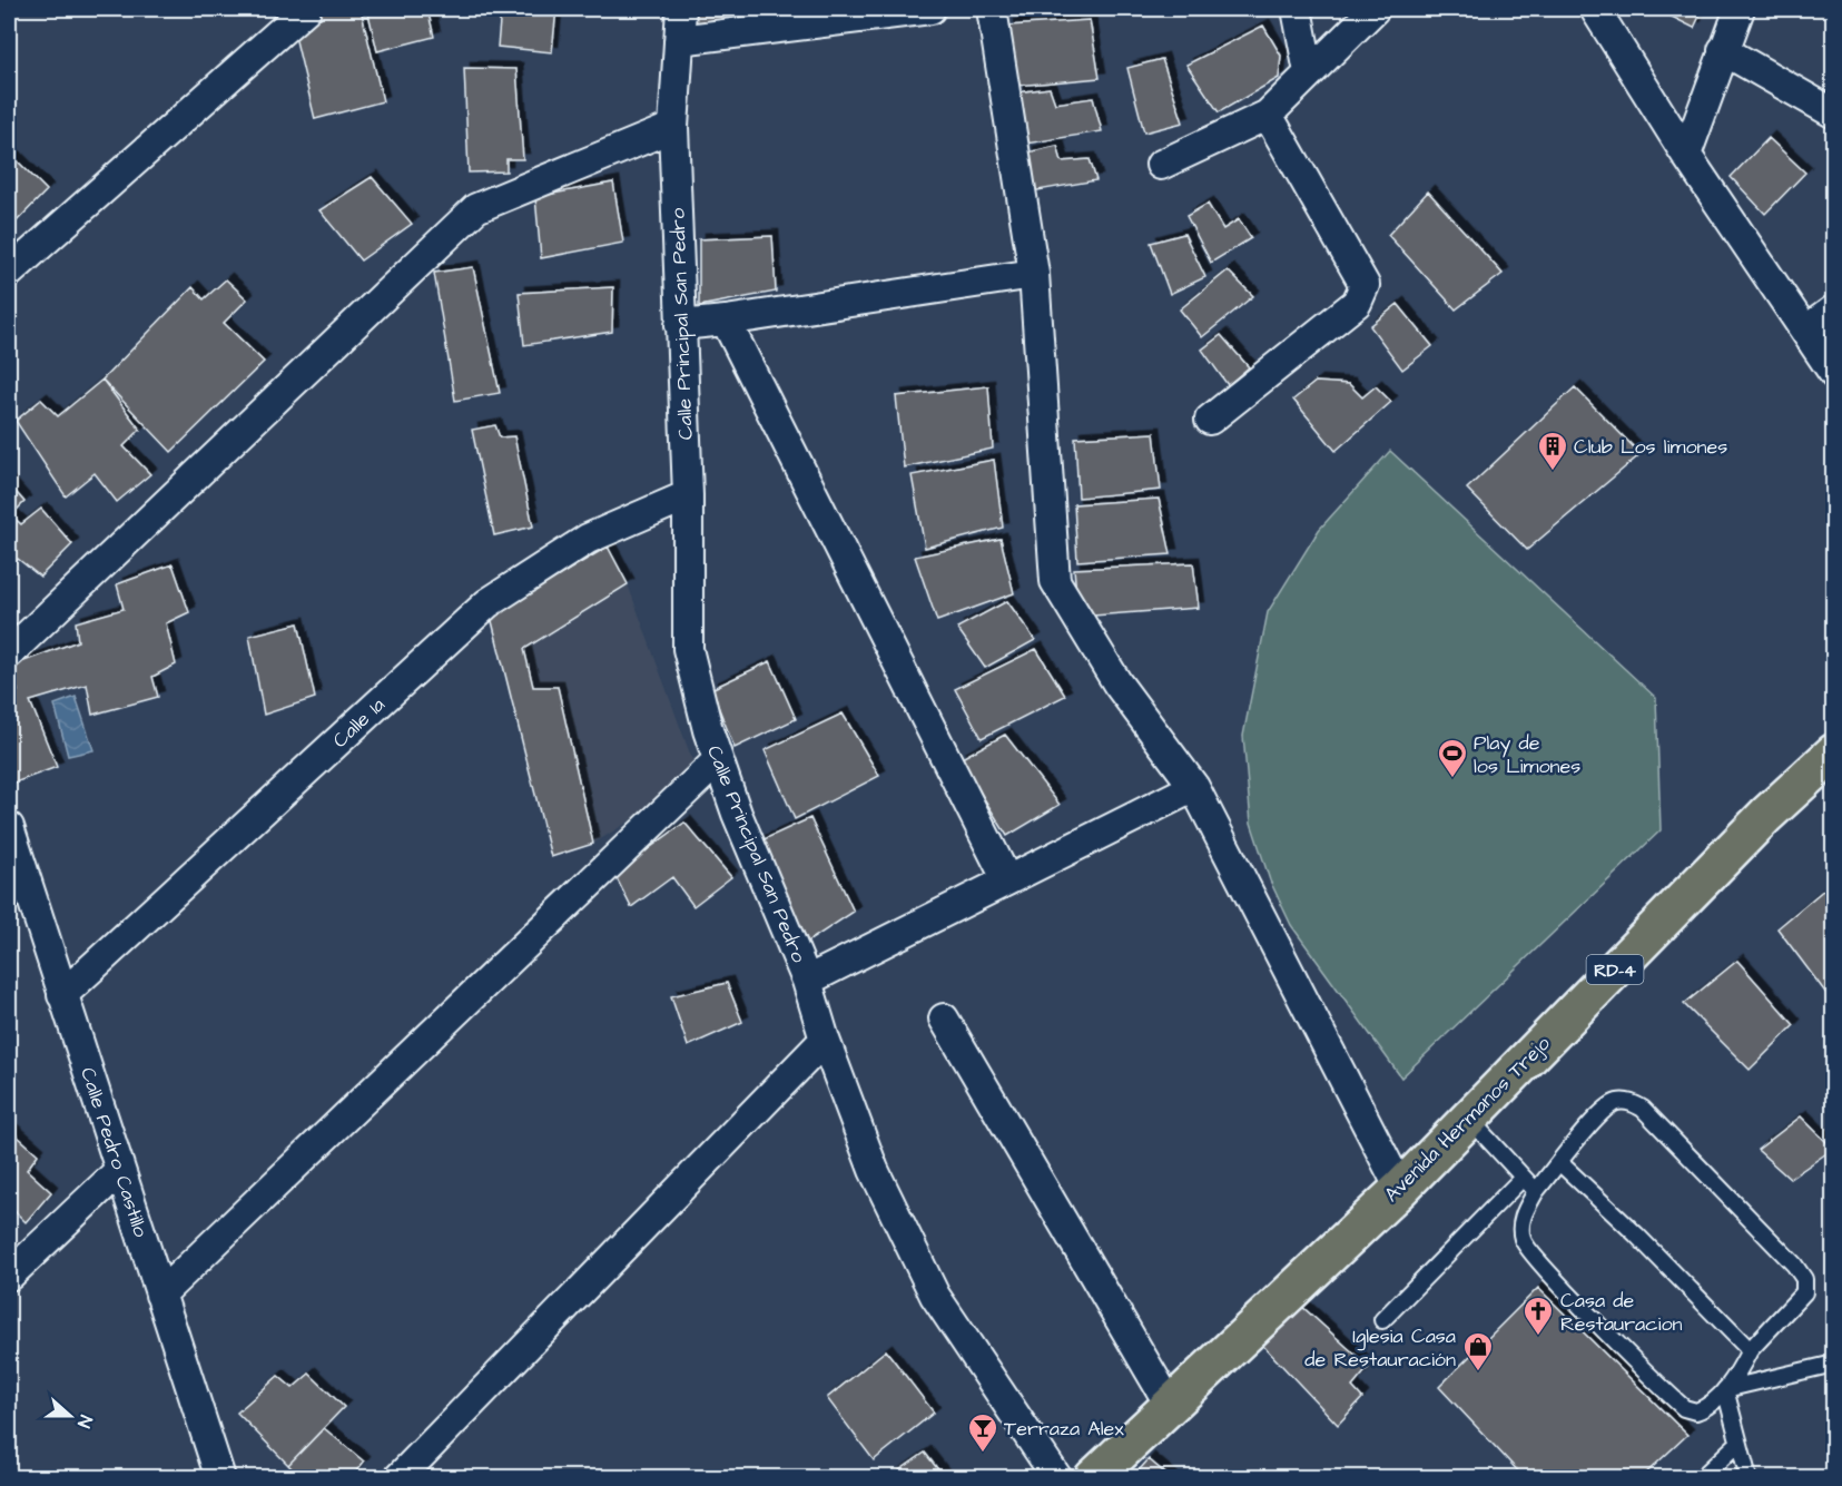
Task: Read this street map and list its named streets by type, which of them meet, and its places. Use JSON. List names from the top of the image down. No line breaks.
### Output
{"streets":{"main road":["RD-4","Avenida Hermanos Trejo"],"street":["Calle Principal San Pedro","Calle 1a","Calle Pedro Castillo"]},"crossings":[["Calle Principal San Pedro","Calle 1a"],["Calle 1a","Calle Pedro Castillo"]],"places":{"building":["Club Los limones"],"sports":["Play de los Limones"],"church":["Casa de Restauracion"],"shop":["Iglesia Casa de Restauración"],"bar":["Terraza Alex"]},"north":"right"}
